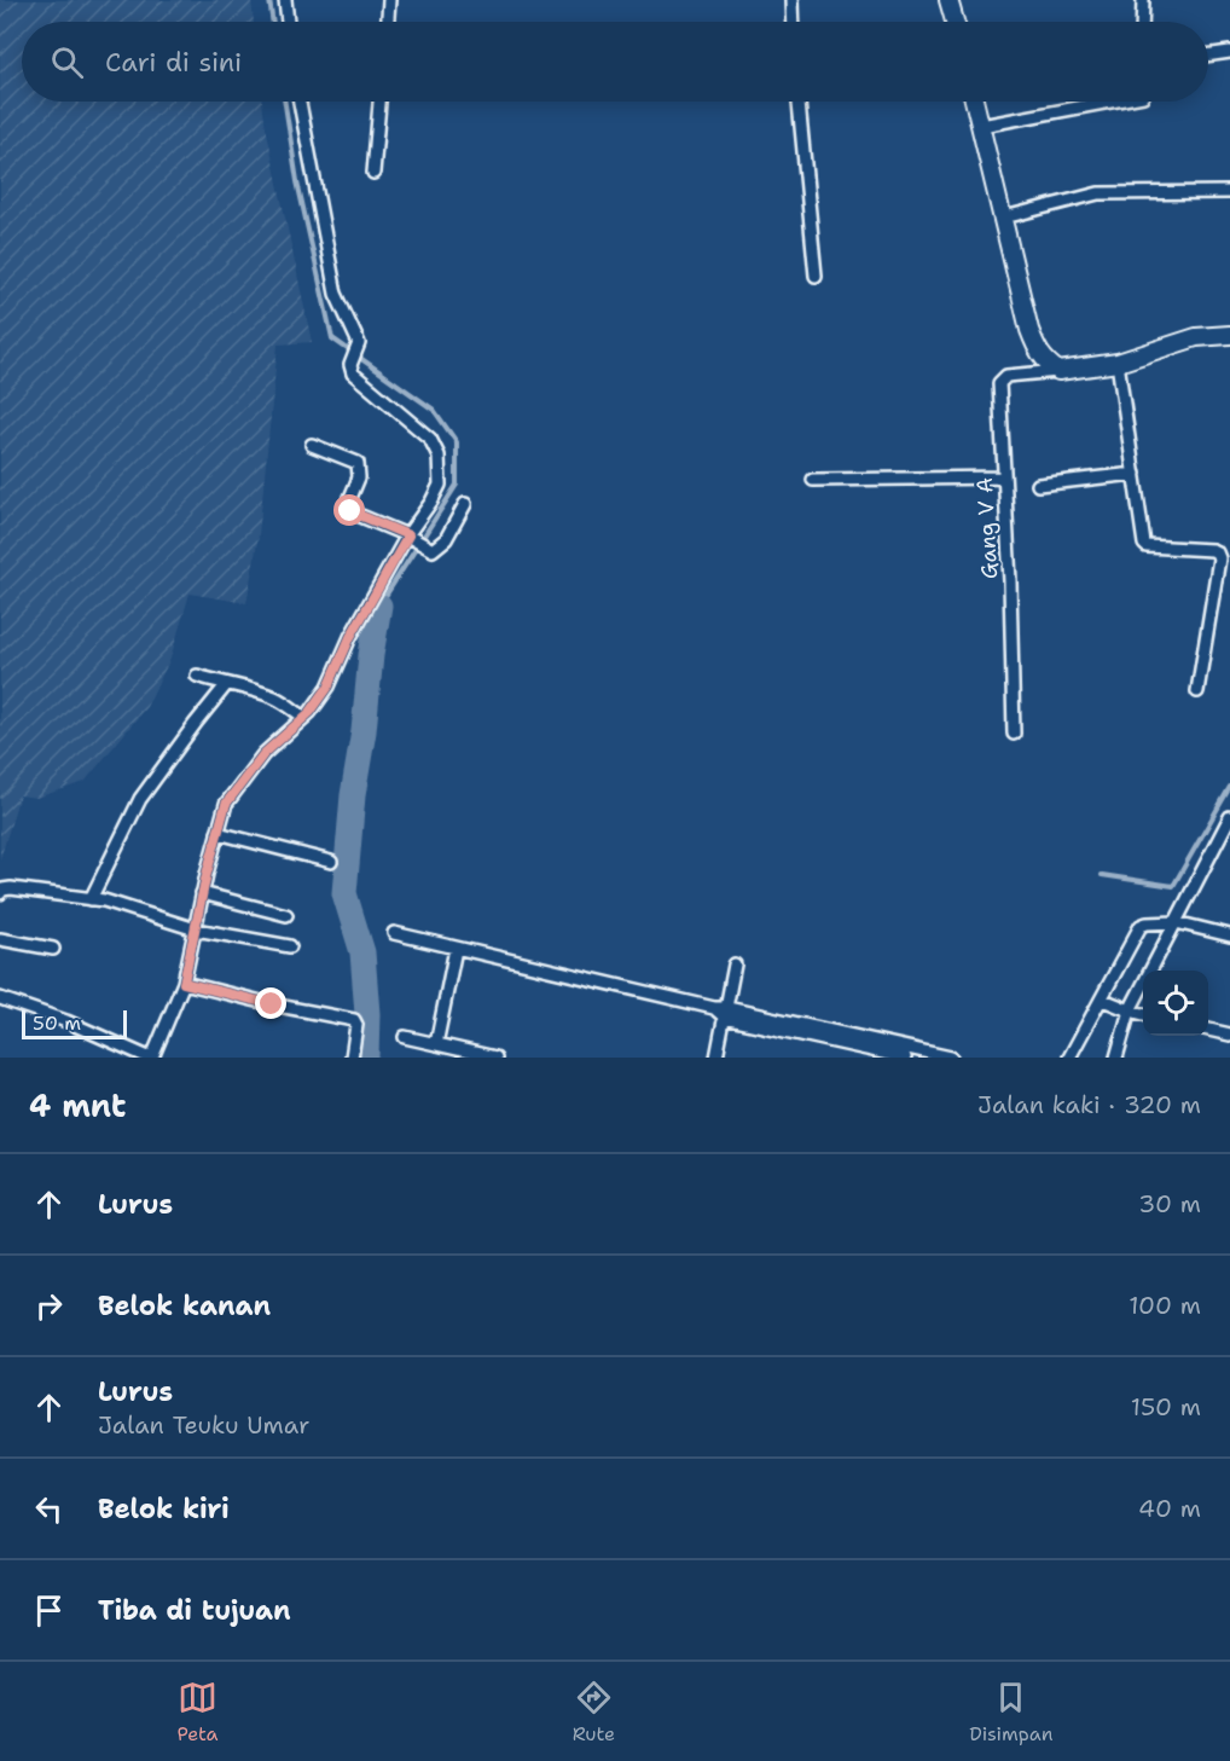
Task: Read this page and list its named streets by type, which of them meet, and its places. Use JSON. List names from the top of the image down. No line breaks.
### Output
{"streets":{"street":["Gang V A"]},"scale_bar":"50 m","page":{"search":"Cari di sini","scale":"50 m","heading":["4 mnt","Jalan kaki · 320 m"],"list":[["Lurus","30 m"],["Belok kanan","100 m"],["Lurus","Jalan Teuku Umar","150 m"],["Belok kiri","40 m"],"Tiba di tujuan"],"nav":["Peta","Rute","Disimpan"]}}
